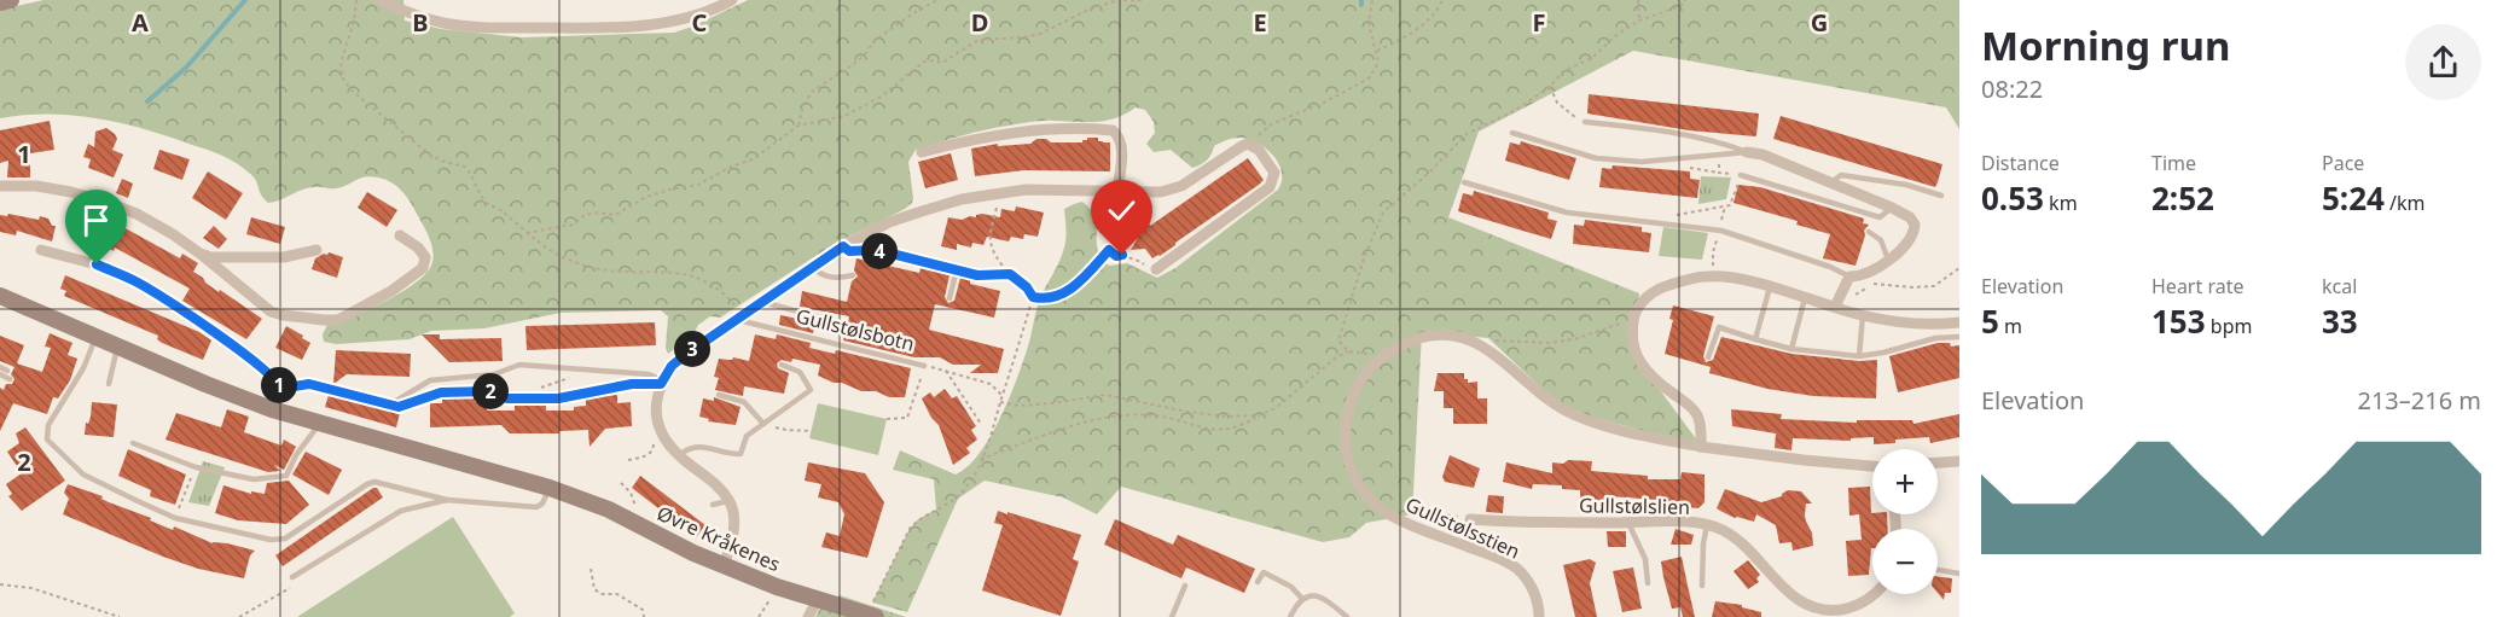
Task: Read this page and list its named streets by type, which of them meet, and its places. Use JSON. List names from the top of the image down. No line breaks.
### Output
{"streets":{"main road":["Øvre Kråkenes"],"street":["Gullstølsbotn","Gullstølslien","Gullstølsstien"]},"page":{"heading":["Morning run","08:22"],"stats":[["Distance","0.53 km"],["Time","2:52"],["Pace","5:24 /km"],["Elevation","5 m"],["Heart rate","153 bpm"],["kcal","33"]],"pins":["4","3","1","2"],"chart":["Elevation","213–216 m"],"map_buttons":["+","−"]},"grid":{"columns":["A","B","C","D","E","F","G"],"rows":["1","2"]}}
